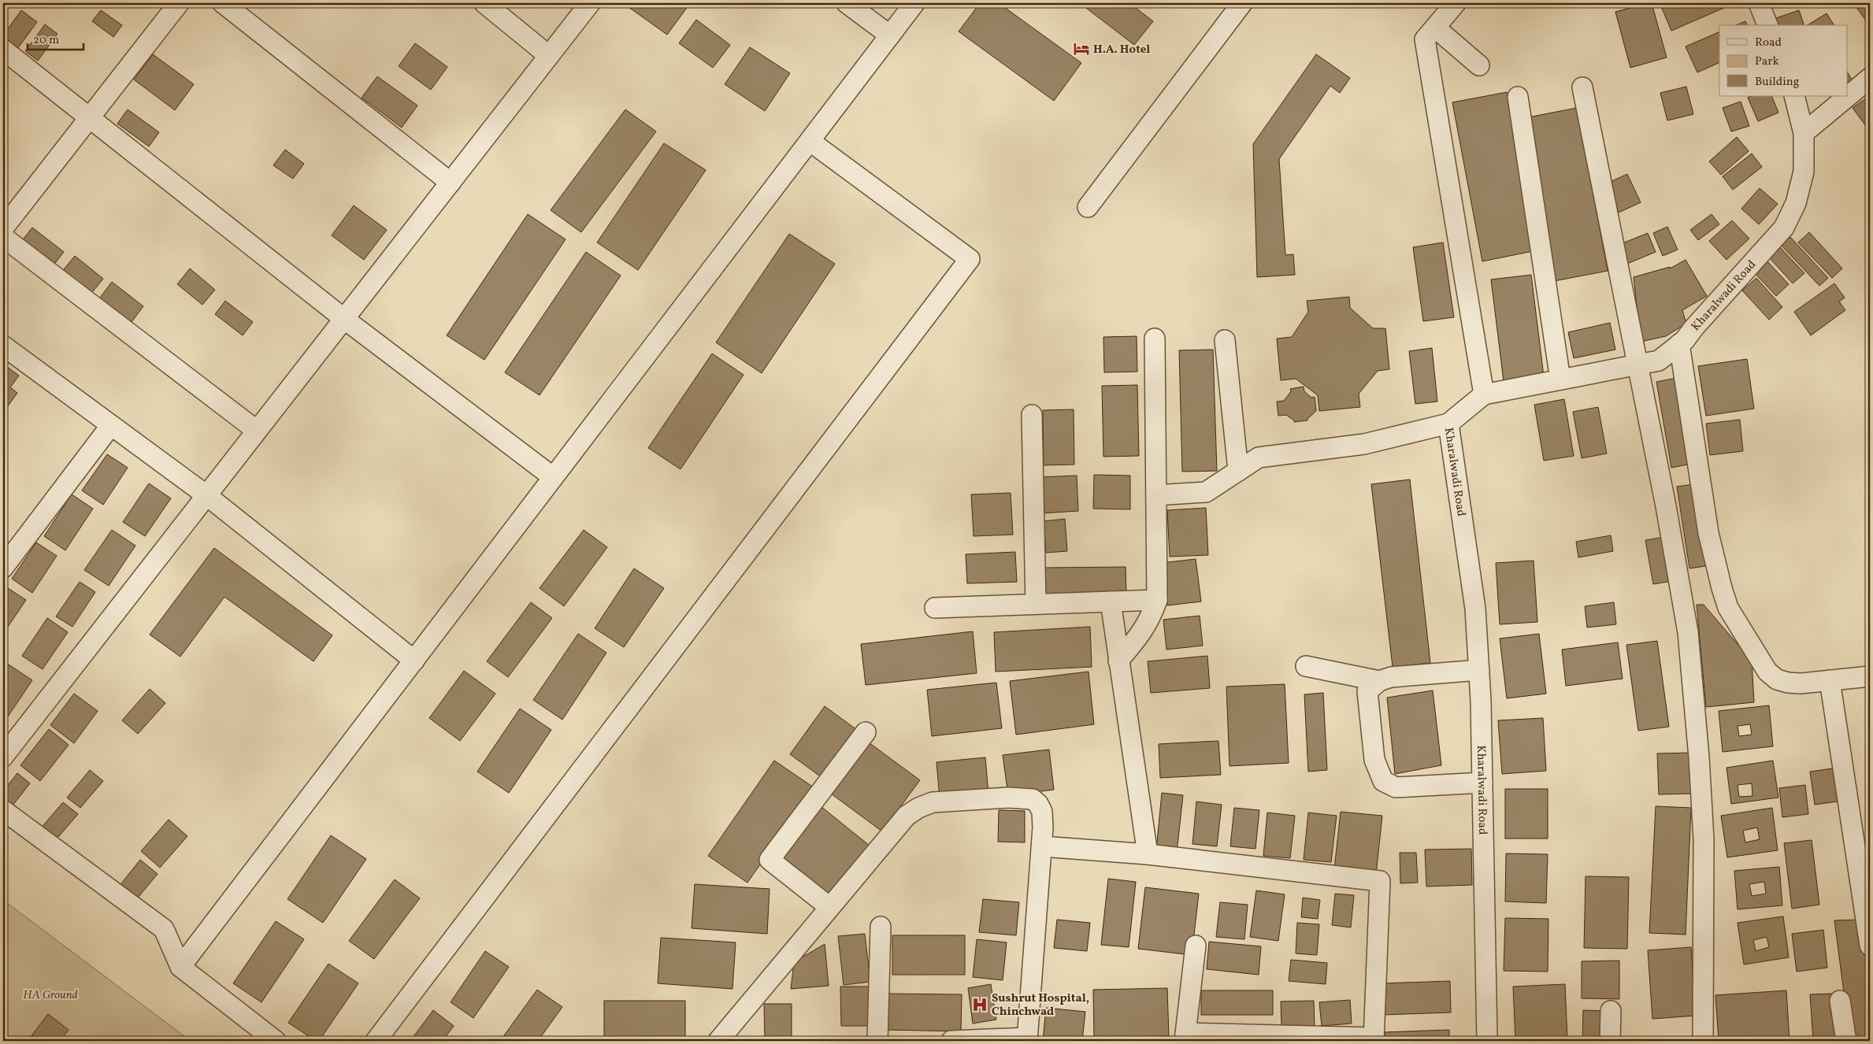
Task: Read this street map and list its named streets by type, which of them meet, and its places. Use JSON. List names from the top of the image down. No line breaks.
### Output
{"streets":{"street":["Kharalwadi Road"]},"parks":["HA Ground"],"places":{"hotel":["H.A. Hotel"],"hospital":["Sushrut Hospital, Chinchwad"]},"legend":["Road","Park","Building"],"scale_bar":"20 m"}
